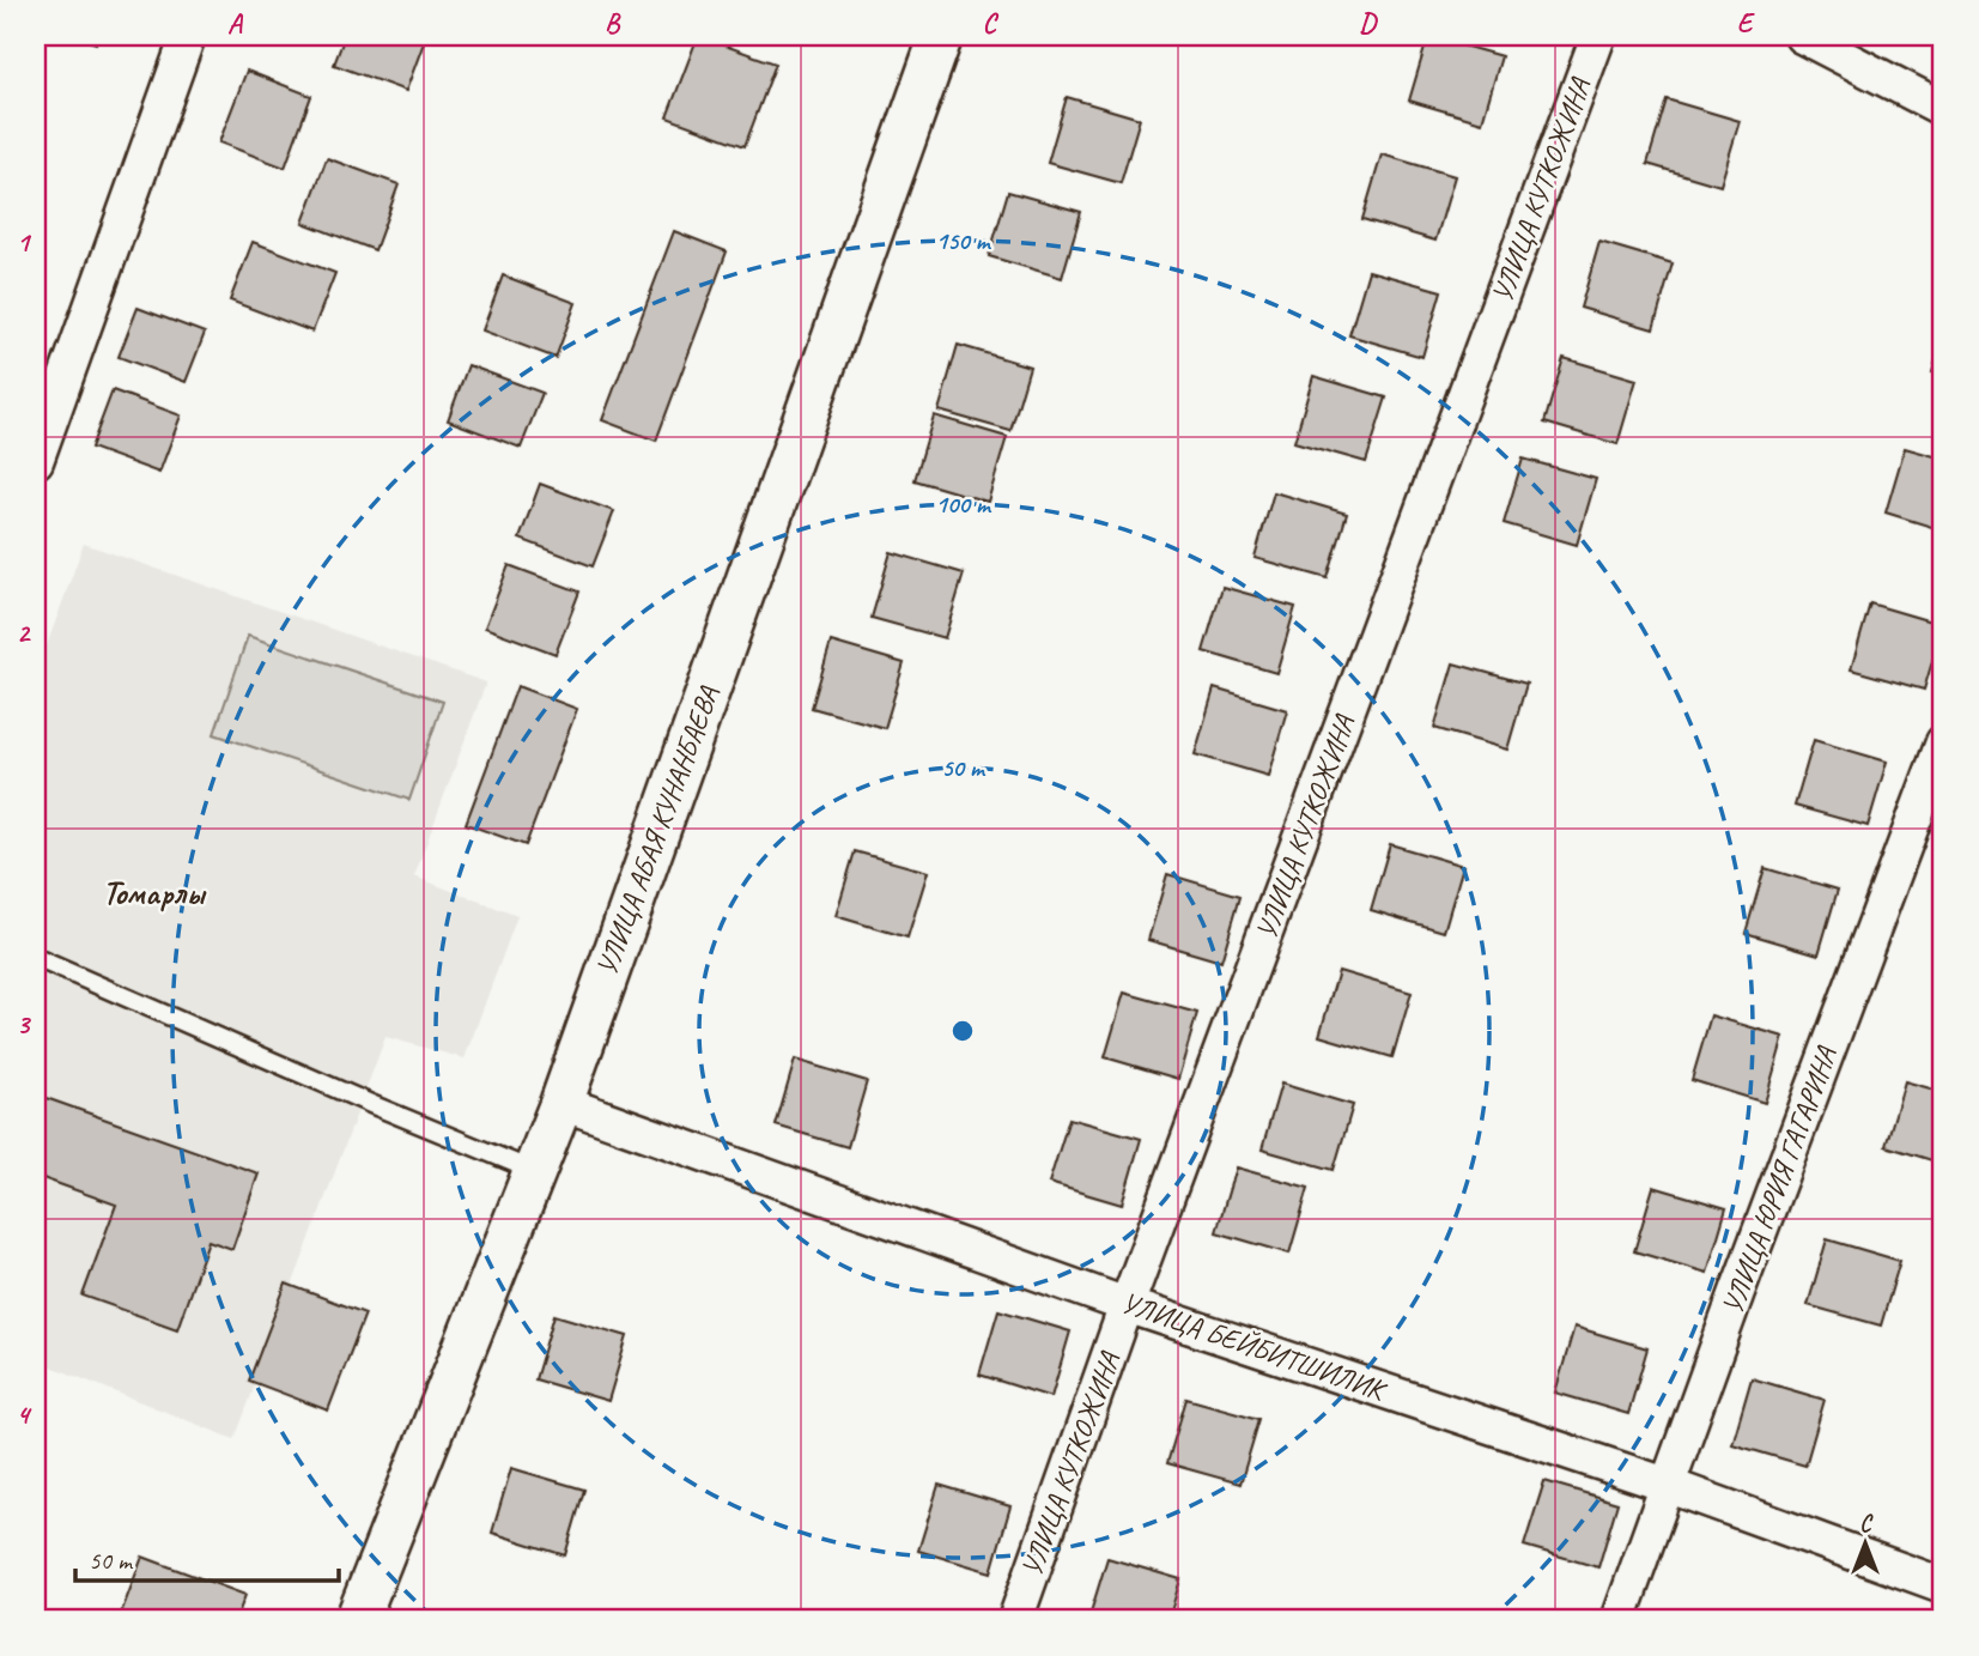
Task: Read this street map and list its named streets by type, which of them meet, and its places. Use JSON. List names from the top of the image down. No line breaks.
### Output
{"streets":{"street":["УЛИЦА КУТКОЖИНА","УЛИЦА АБАЯ КУНАНБАЕВА","УЛИЦА ЮРИЯ ГАГАРИНА","УЛИЦА БЕЙБИТШИЛИК"]},"crossings":[["УЛИЦА КУТКОЖИНА","УЛИЦА БЕЙБИТШИЛИК"],["УЛИЦА АБАЯ КУНАНБАЕВА","УЛИЦА БЕЙБИТШИЛИК"],["УЛИЦА ЮРИЯ ГАГАРИНА","УЛИЦА БЕЙБИТШИЛИК"]],"districts":["Томарлы"],"scale_bar":"50 m","north":"top","grid":{"columns":["A","B","C","D","E"],"rows":["1","2","3","4"]},"rings":["150 m","100 m","50 m"]}
